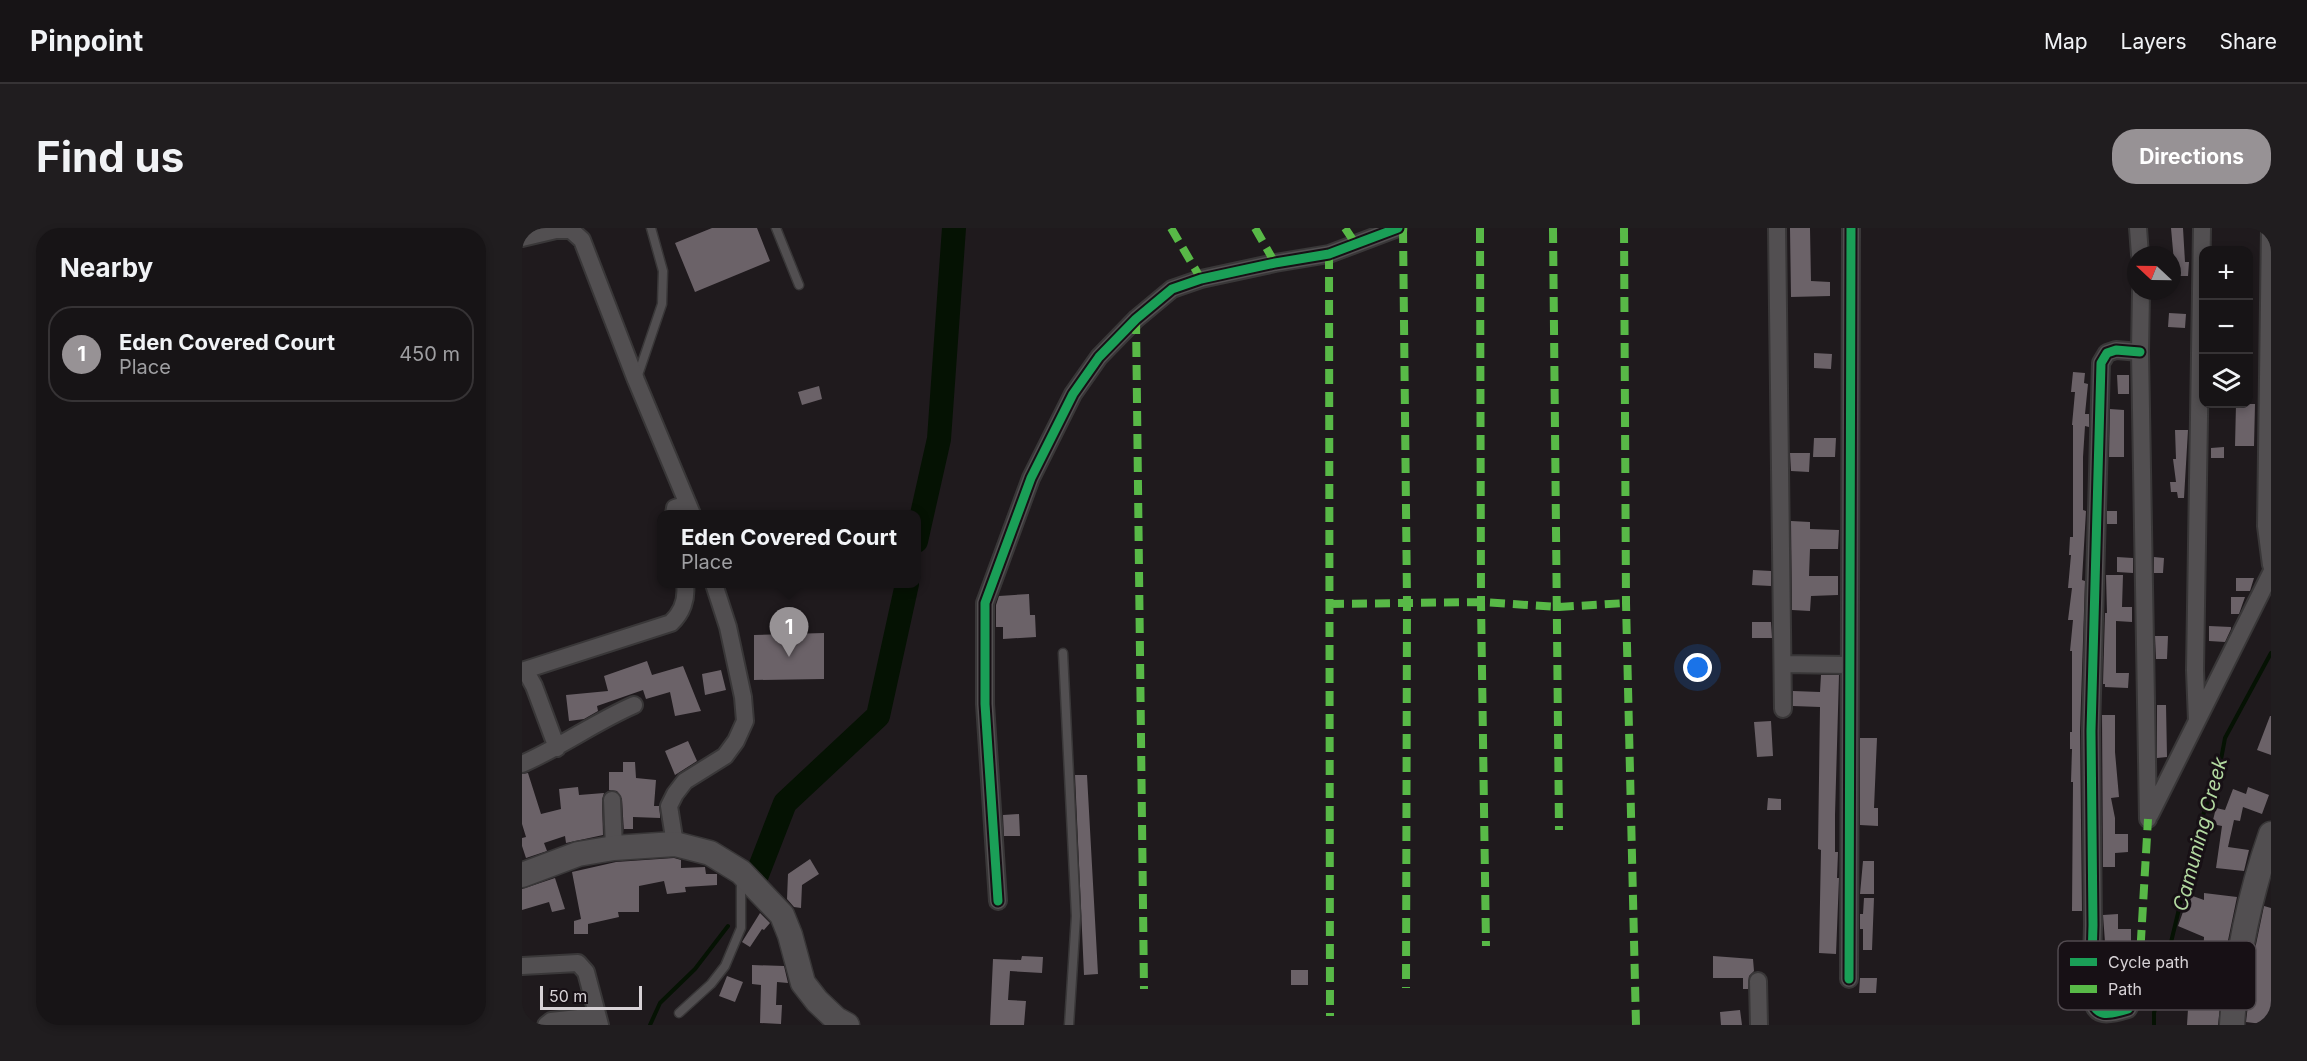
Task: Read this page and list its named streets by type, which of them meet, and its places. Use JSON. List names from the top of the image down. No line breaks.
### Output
{"water":["Camuning Creek"],"legend":["Cycle path","Path"],"scale_bar":"50 m","north":"left","page":{"header":"Pinpoint","nav":["Map","Layers","Share"],"buttons":"Directions","title":"Find us","heading":"Nearby","map_buttons":["+","−"],"list":[{"mark":"1","name":"Eden Covered Court","note":"Place","value":"450 m"}],"popup":["Eden Covered Court","Place"],"pins":"1","scale":"50 m"}}
